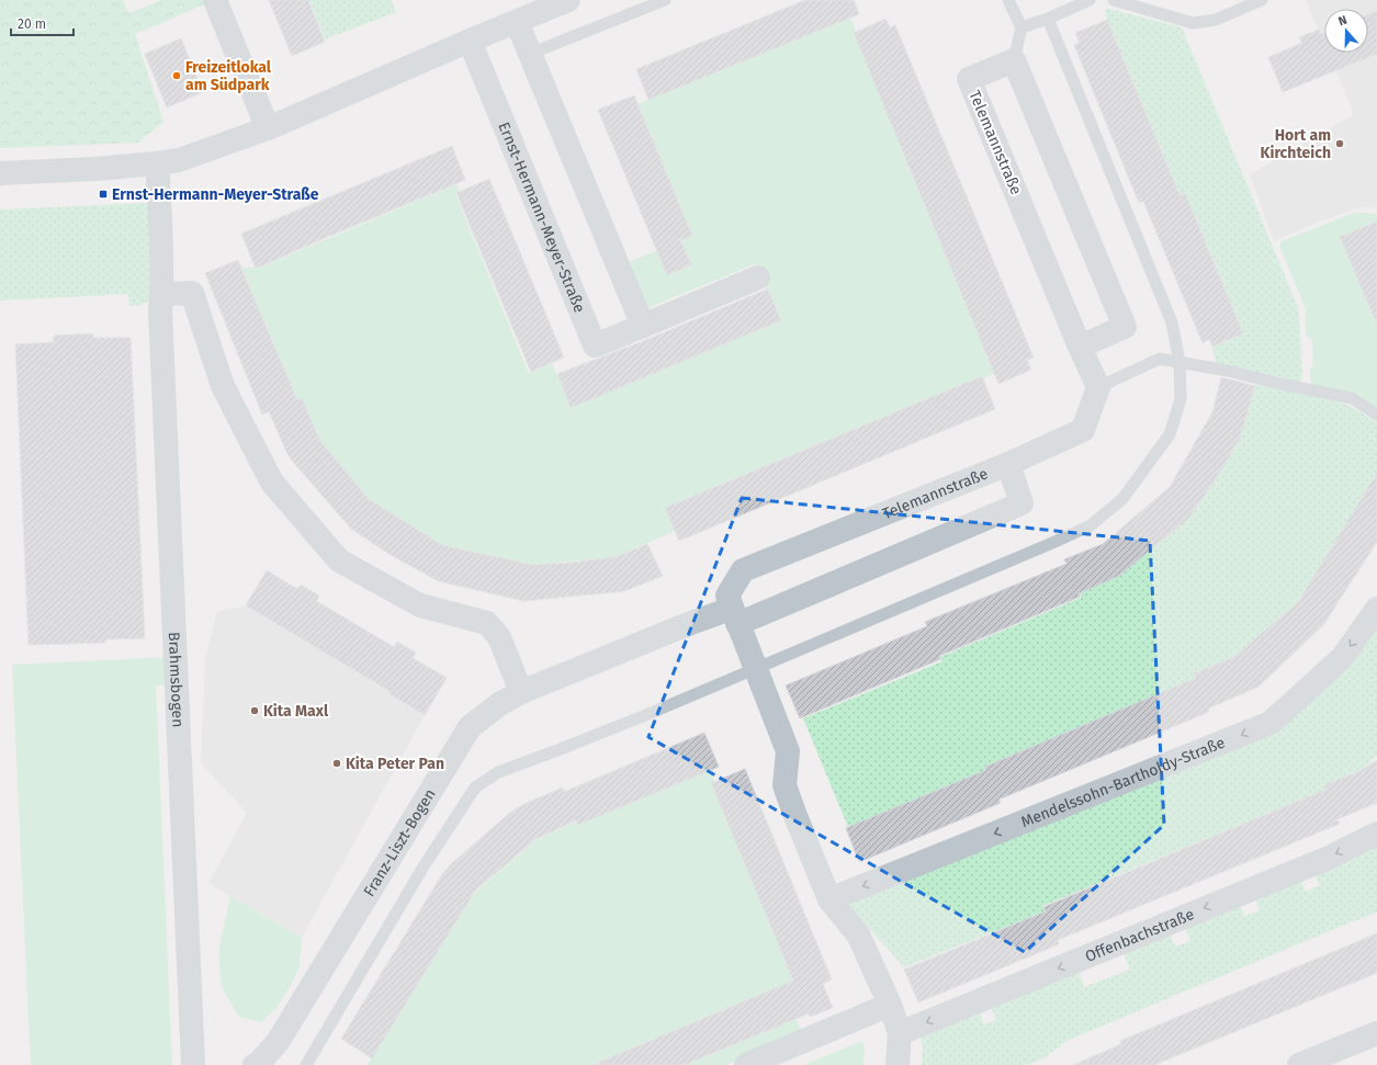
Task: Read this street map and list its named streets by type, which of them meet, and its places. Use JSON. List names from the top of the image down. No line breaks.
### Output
{"streets":{"street":["Telemannstraße","Ernst-Hermann-Meyer-Straße","Brahmsbogen","Mendelssohn-Bartholdy-Straße","Franz-Liszt-Bogen","Offenbachstraße"]},"crossings":[["Telemannstraße","Franz-Liszt-Bogen"]],"one_way":["Mendelssohn-Bartholdy-Straße","Offenbachstraße"],"places":{"other":["Freizeitlokal am Südpark","Hort am Kirchteich","Kita Maxl","Kita Peter Pan"],"transit":["Ernst-Hermann-Meyer-Straße"]},"scale_bar":"20 m","north":"top"}
